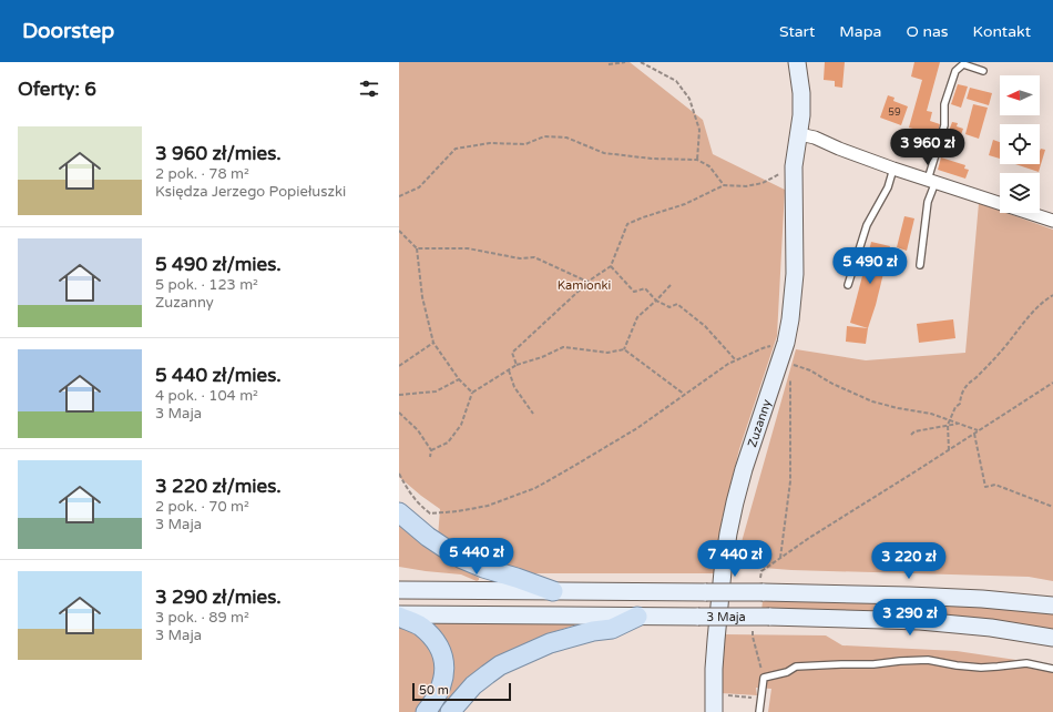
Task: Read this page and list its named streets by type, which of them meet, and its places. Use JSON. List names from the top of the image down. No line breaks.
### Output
{"streets":{"main road":["Zuzanny","3 Maja"]},"parks":["Kamionki"],"house_numbers":["59"],"scale_bar":"50 m","north":"left","page":{"header":"Doorstep","nav":["Start","Mapa","O nas","Kontakt"],"heading":"Oferty: 6","list":[{"name":"3 960 zł/mies.","note":"2 pok. · 78 m² · Księdza Jerzego Popiełuszki"},{"name":"5 490 zł/mies.","note":"5 pok. · 123 m² · Zuzanny"},{"name":"5 440 zł/mies.","note":"4 pok. · 104 m² · 3 Maja"},{"name":"3 220 zł/mies.","note":"2 pok. · 70 m² · 3 Maja"},{"name":"3 290 zł/mies.","note":"3 pok. · 89 m² · 3 Maja"}],"price":["3 960 zł","5 490 zł","5 440 zł","7 440 zł","3 220 zł","3 290 zł"],"scale":"50 m"}}
